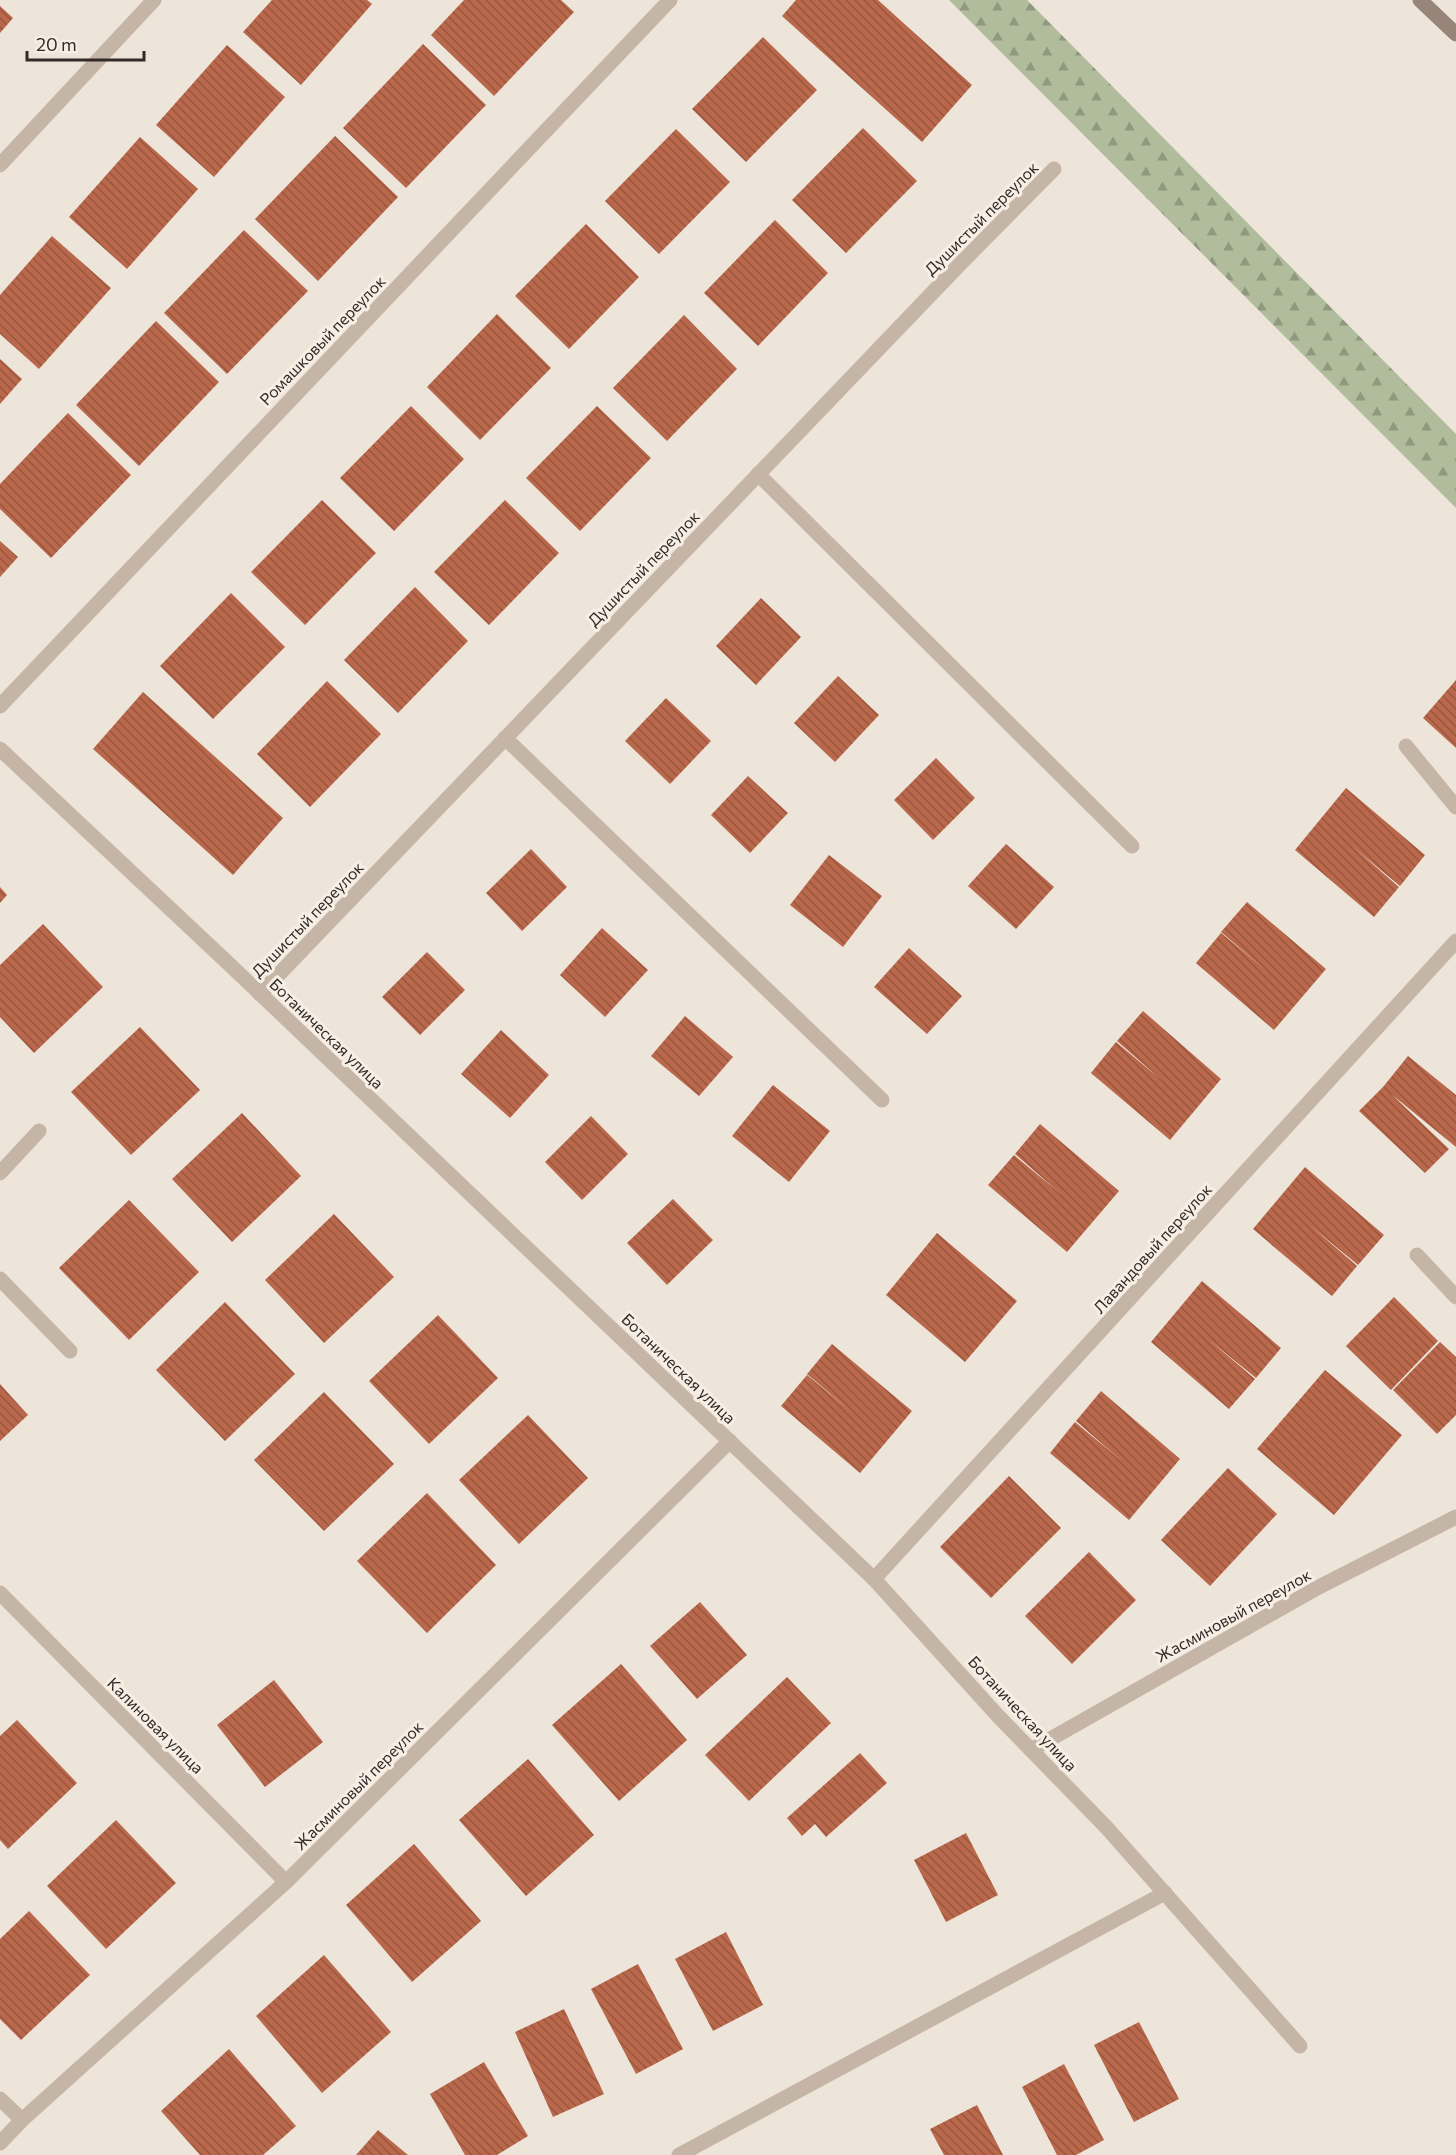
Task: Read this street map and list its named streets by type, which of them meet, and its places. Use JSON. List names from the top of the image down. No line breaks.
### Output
{"streets":{"street":["Душистый переулок","Ромашковый переулок","Ботаническая улица","Лавандовый переулок","Жасминовый переулок","Калиновая улица"]},"crossings":[["Душистый переулок","Ботаническая улица"],["Ботаническая улица","Лавандовый переулок"],["Ботаническая улица","Жасминовый переулок"],["Жасминовый переулок","Калиновая улица"]],"scale_bar":"20 m"}
